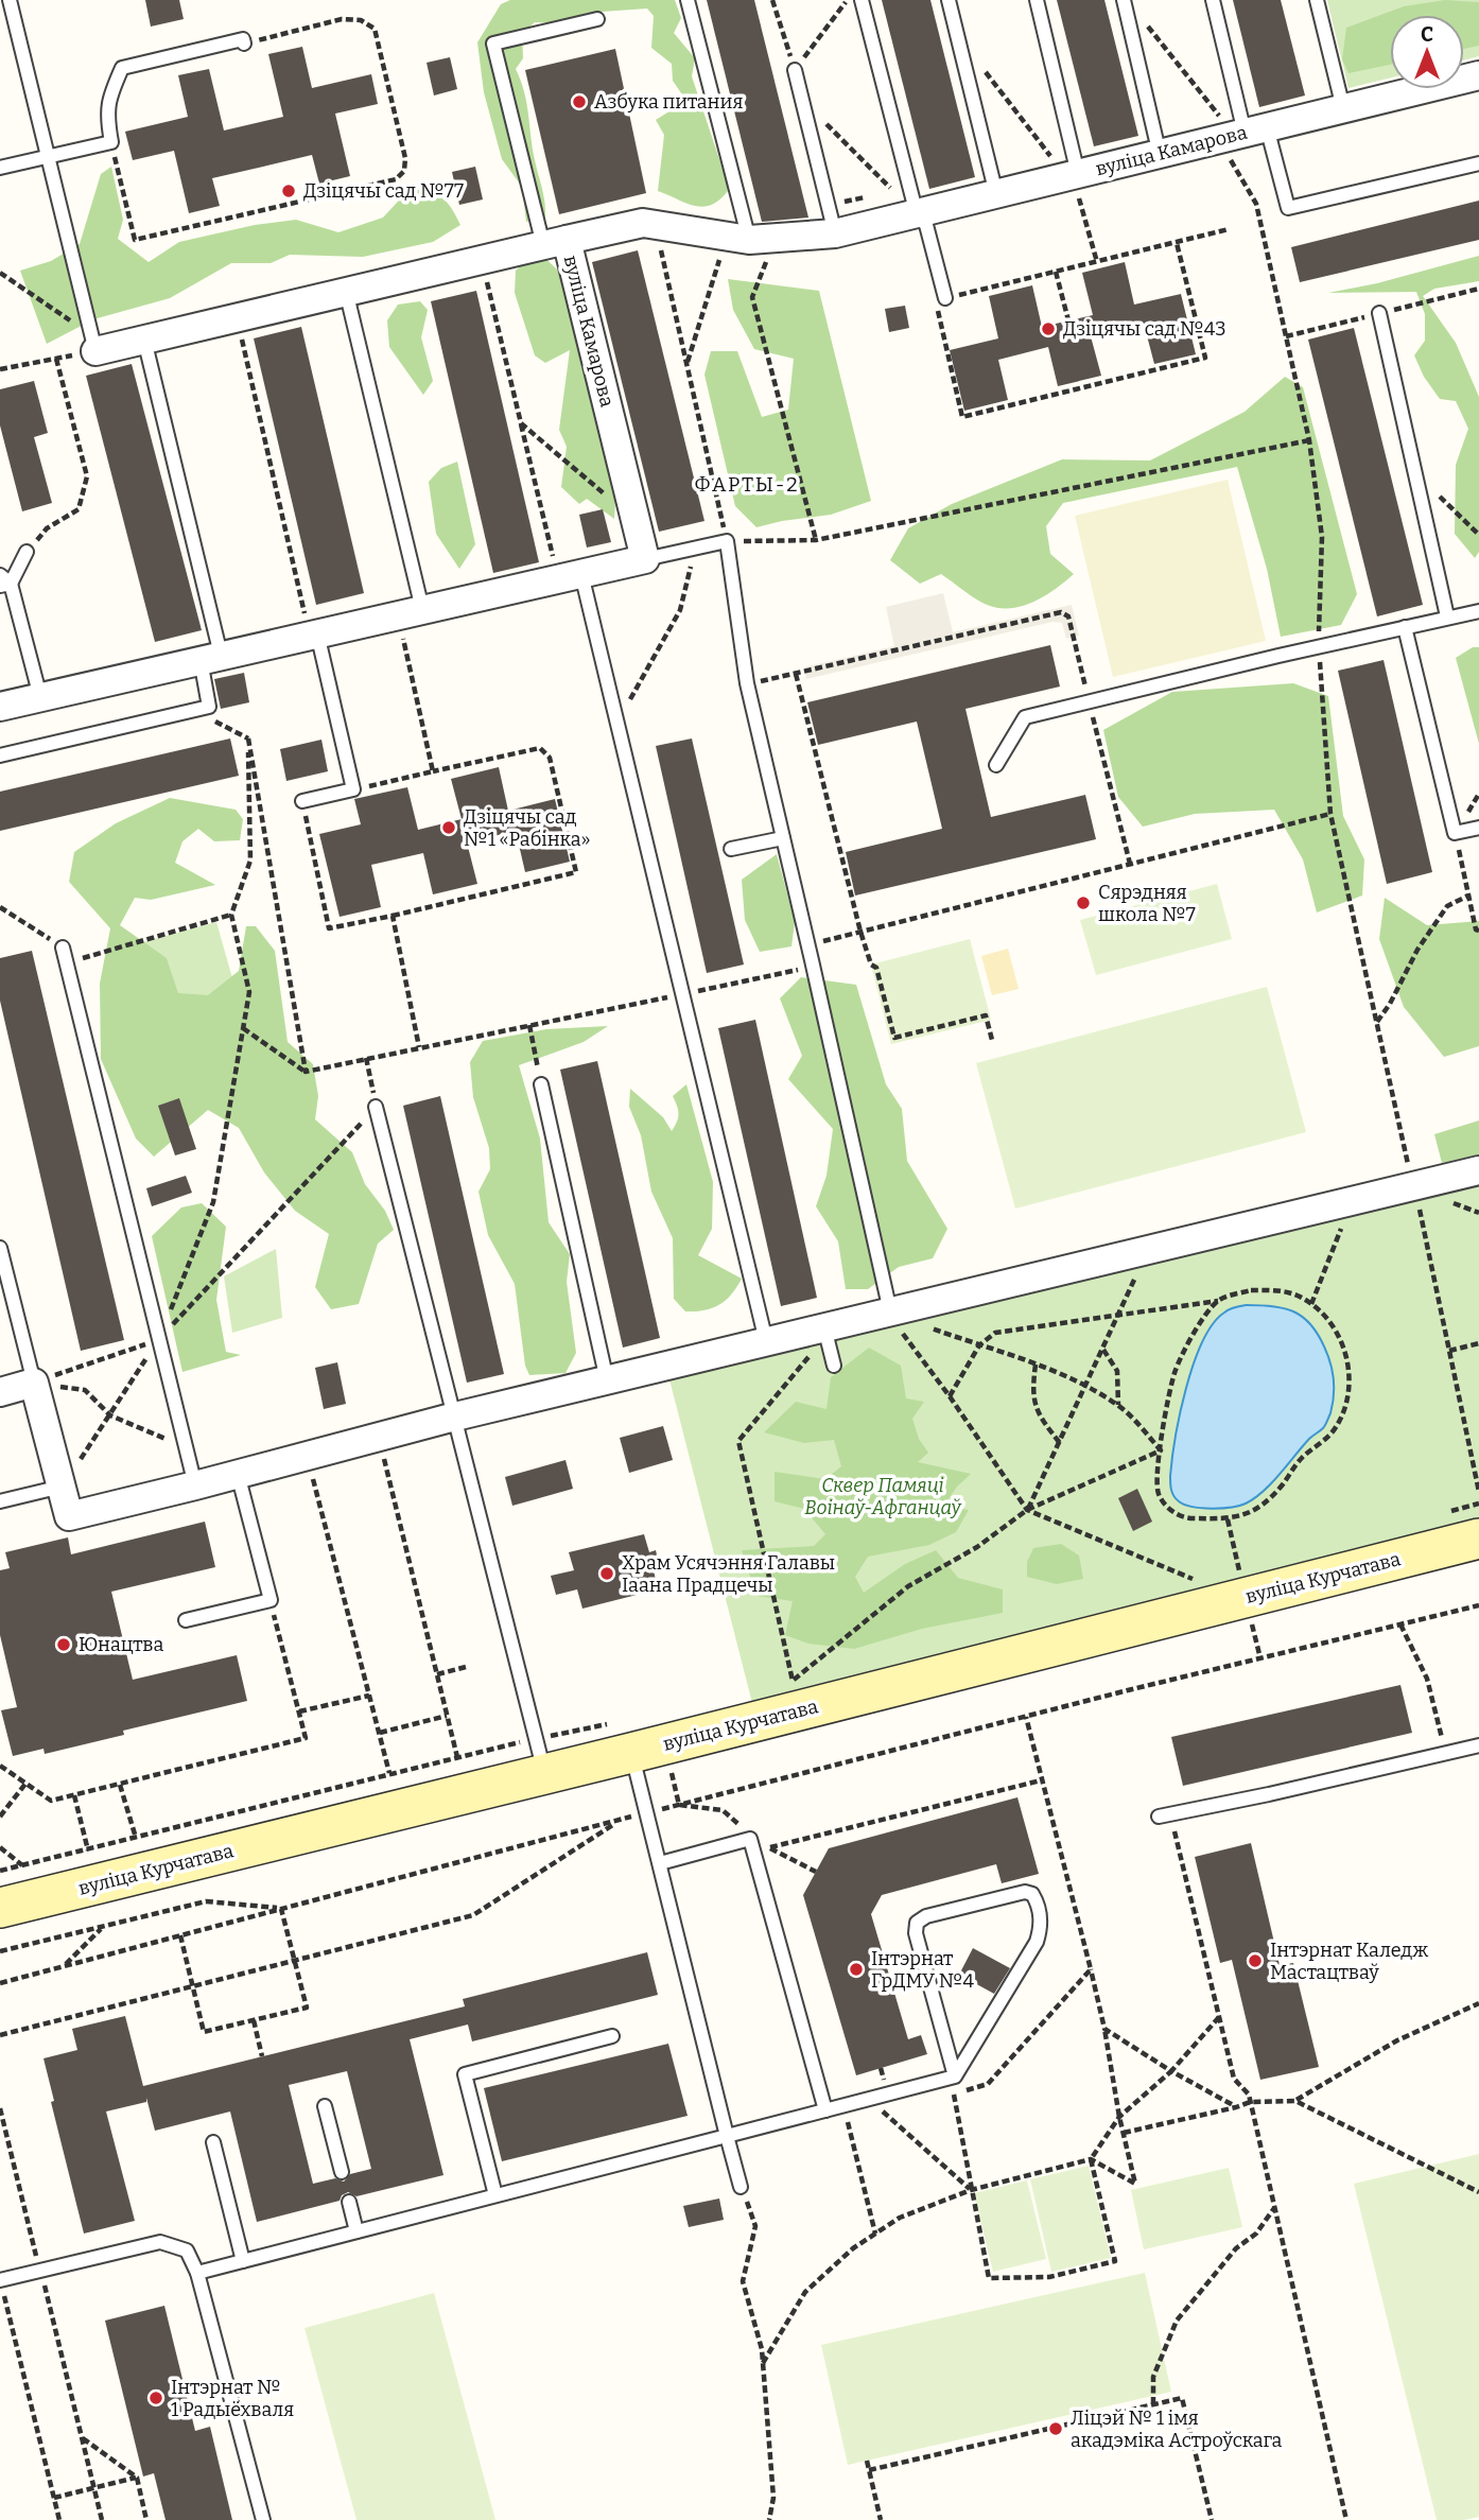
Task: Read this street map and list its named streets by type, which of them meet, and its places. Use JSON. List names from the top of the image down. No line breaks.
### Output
{"streets":{"main road":["вуліца Курчатава"],"street":["вуліца Камарова"]},"districts":["ФАРТЫ-2"],"parks":["Сквер Памяці Воінаў-Афганцаў"],"places":["Азбука питания","Дзіцячы сад №77","Дзіцячы сад №43","Дзіцячы сад №1 «Рабінка»","Сярэдняя школа №7","Храм Усячэння Галавы Іаана Прадцечы","Юнацтва","Інтэрнат Каледж Мастацтваў","Інтэрнат ГрДМУ №4","Інтэрнат № 1 Радыёхваля","Ліцэй № 1 імя акадэміка Астроўскага"],"north":"top"}
